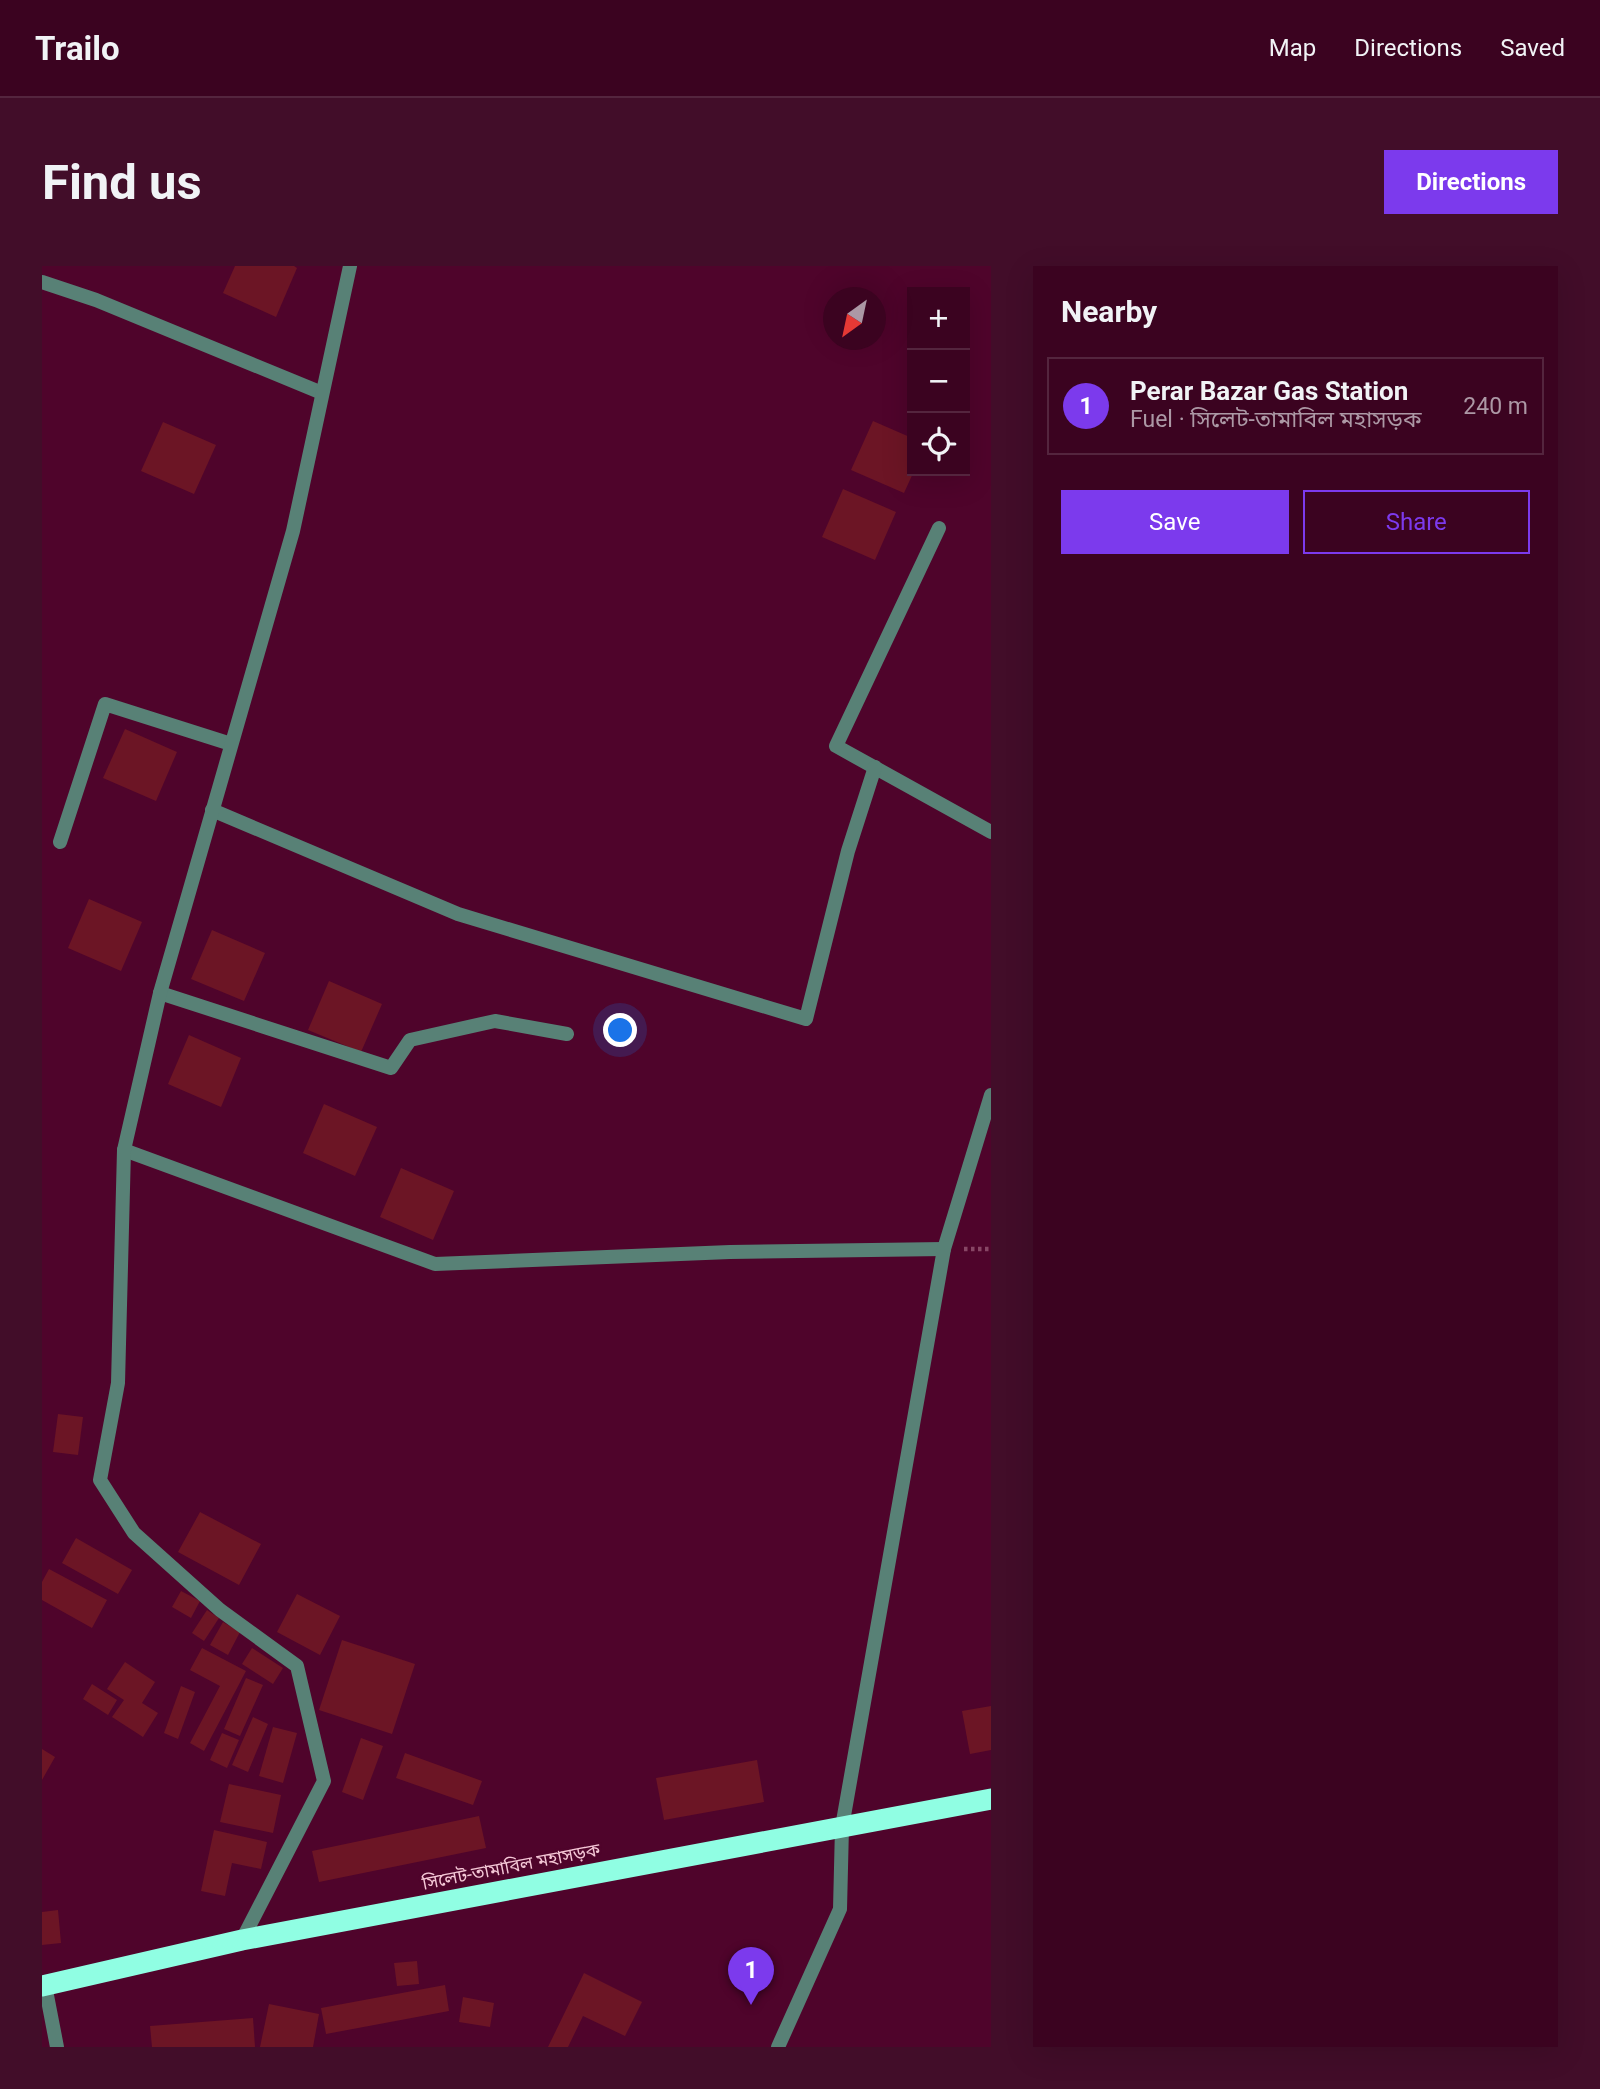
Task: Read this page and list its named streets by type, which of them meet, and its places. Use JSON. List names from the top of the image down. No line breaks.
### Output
{"streets":{"highway":["সিলেট-তামাবিল মহাসড়ক"]},"north":"bottom left","page":{"header":"Trailo","nav":["Map","Directions","Saved"],"buttons":["Directions",["Save","Share"]],"title":"Find us","heading":"Nearby","map_buttons":["+","−"],"list":[{"mark":"1","name":"Perar Bazar Gas Station","note":"Fuel · সিলেট-তামাবিল মহাসড়ক","value":"240 m"}],"pins":"1"}}
